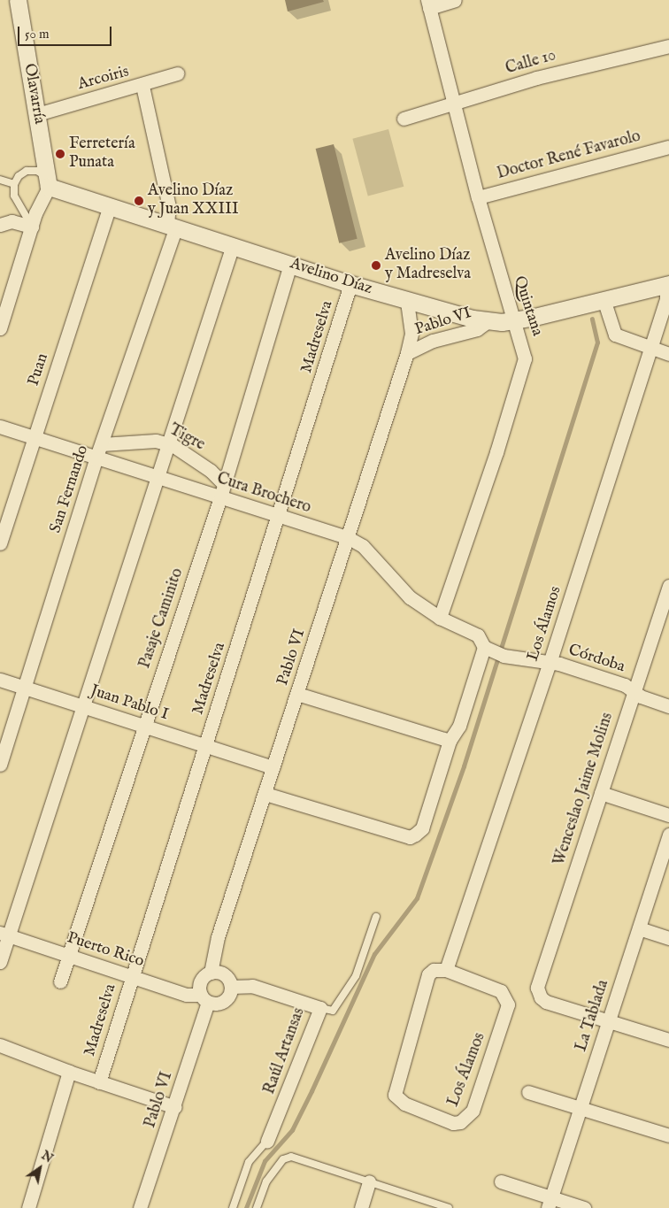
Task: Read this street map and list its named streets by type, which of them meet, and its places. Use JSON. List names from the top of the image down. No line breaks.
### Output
{"streets":{"street":["Calle 10","Arcoiris","Olavarría","Doctor René Favarolo","Avelino Díaz","Quintana","Pablo VI","Madreselva","Puan","Tigre","San Fernando","Cura Brochero","Pasaje Caminito","Los Álamos","Córdoba","Juan Pablo I","Wenceslao Jaime Molins","Puerto Rico","La Tablada","Raúl Artansas"]},"crossings":[["Calle 10","Quintana"],["Arcoiris","Olavarría"],["Arcoiris","San Fernando"],["Olavarría","Avelino Díaz"],["Doctor René Favarolo","Quintana"],["Avelino Díaz","Quintana"],["Avelino Díaz","Pablo VI"],["Avelino Díaz","Madreselva"],["Avelino Díaz","Puan"],["Avelino Díaz","San Fernando"],["Avelino Díaz","Pasaje Caminito"],["Avelino Díaz","Los Álamos"],["Quintana","Cura Brochero"],["Pablo VI","Cura Brochero"],["Pablo VI","Juan Pablo I"],["Pablo VI","Puerto Rico"],["Pablo VI","Raúl Artansas"],["Madreselva","Cura Brochero"],["Madreselva","Juan Pablo I"],["Madreselva","Puerto Rico"],["Puan","Cura Brochero"],["Tigre","San Fernando"],["Tigre","Pasaje Caminito"],["San Fernando","Cura Brochero"],["San Fernando","Juan Pablo I"],["Cura Brochero","Pasaje Caminito"],["Cura Brochero","Córdoba"],["Pasaje Caminito","Juan Pablo I"],["Pasaje Caminito","Puerto Rico"],["Los Álamos","Córdoba"],["Córdoba","Wenceslao Jaime Molins"],["Wenceslao Jaime Molins","La Tablada"],["Puerto Rico","Raúl Artansas"]],"places":["Ferretería Punata","Avelino Díaz y Juan XXIII","Avelino Díaz y Madreselva"],"scale_bar":"50 m","north":"top right"}
